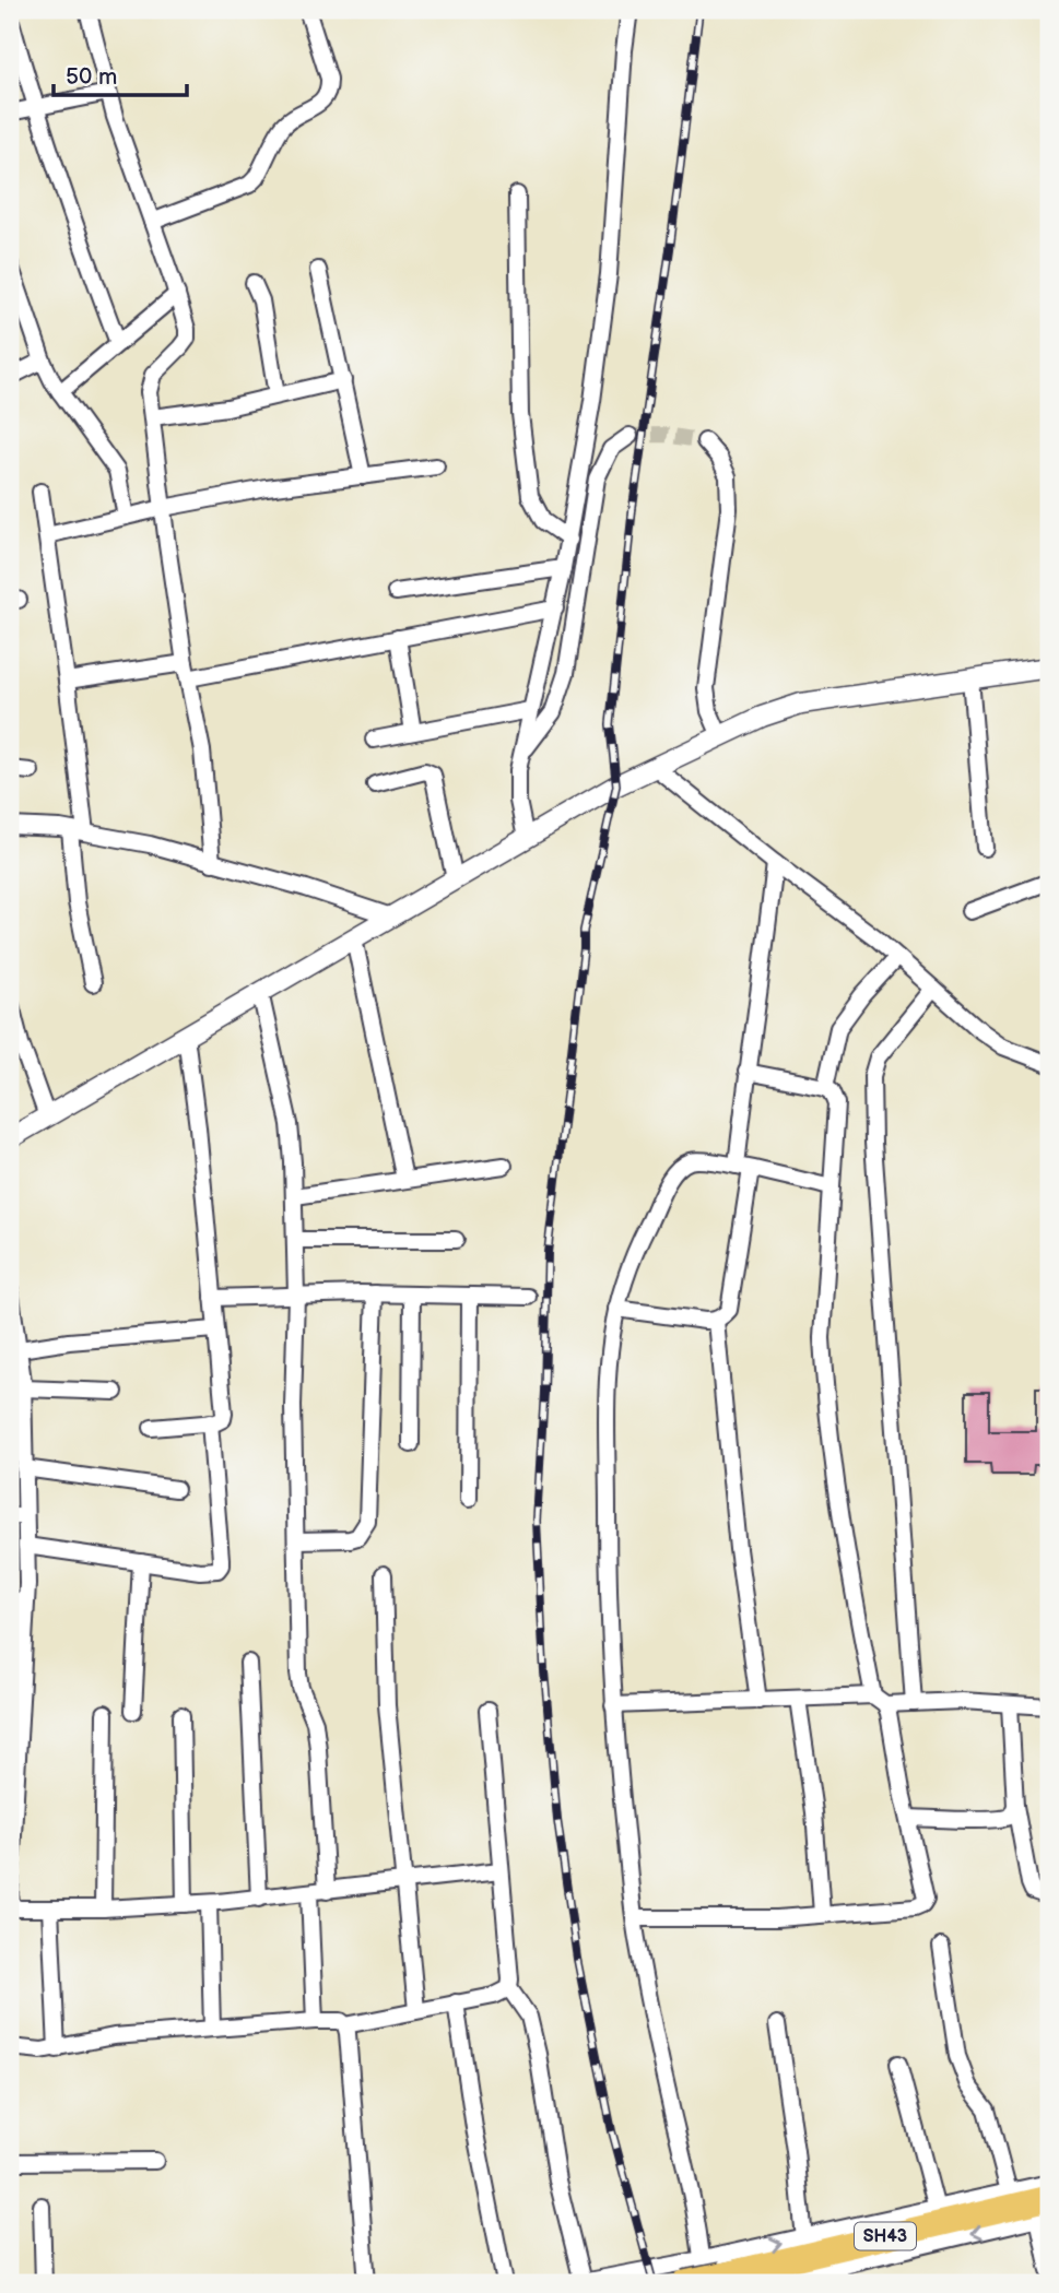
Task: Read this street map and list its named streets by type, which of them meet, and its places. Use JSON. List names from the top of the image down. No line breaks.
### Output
{"streets":{"main road":["SH43"]},"scale_bar":"50 m"}
